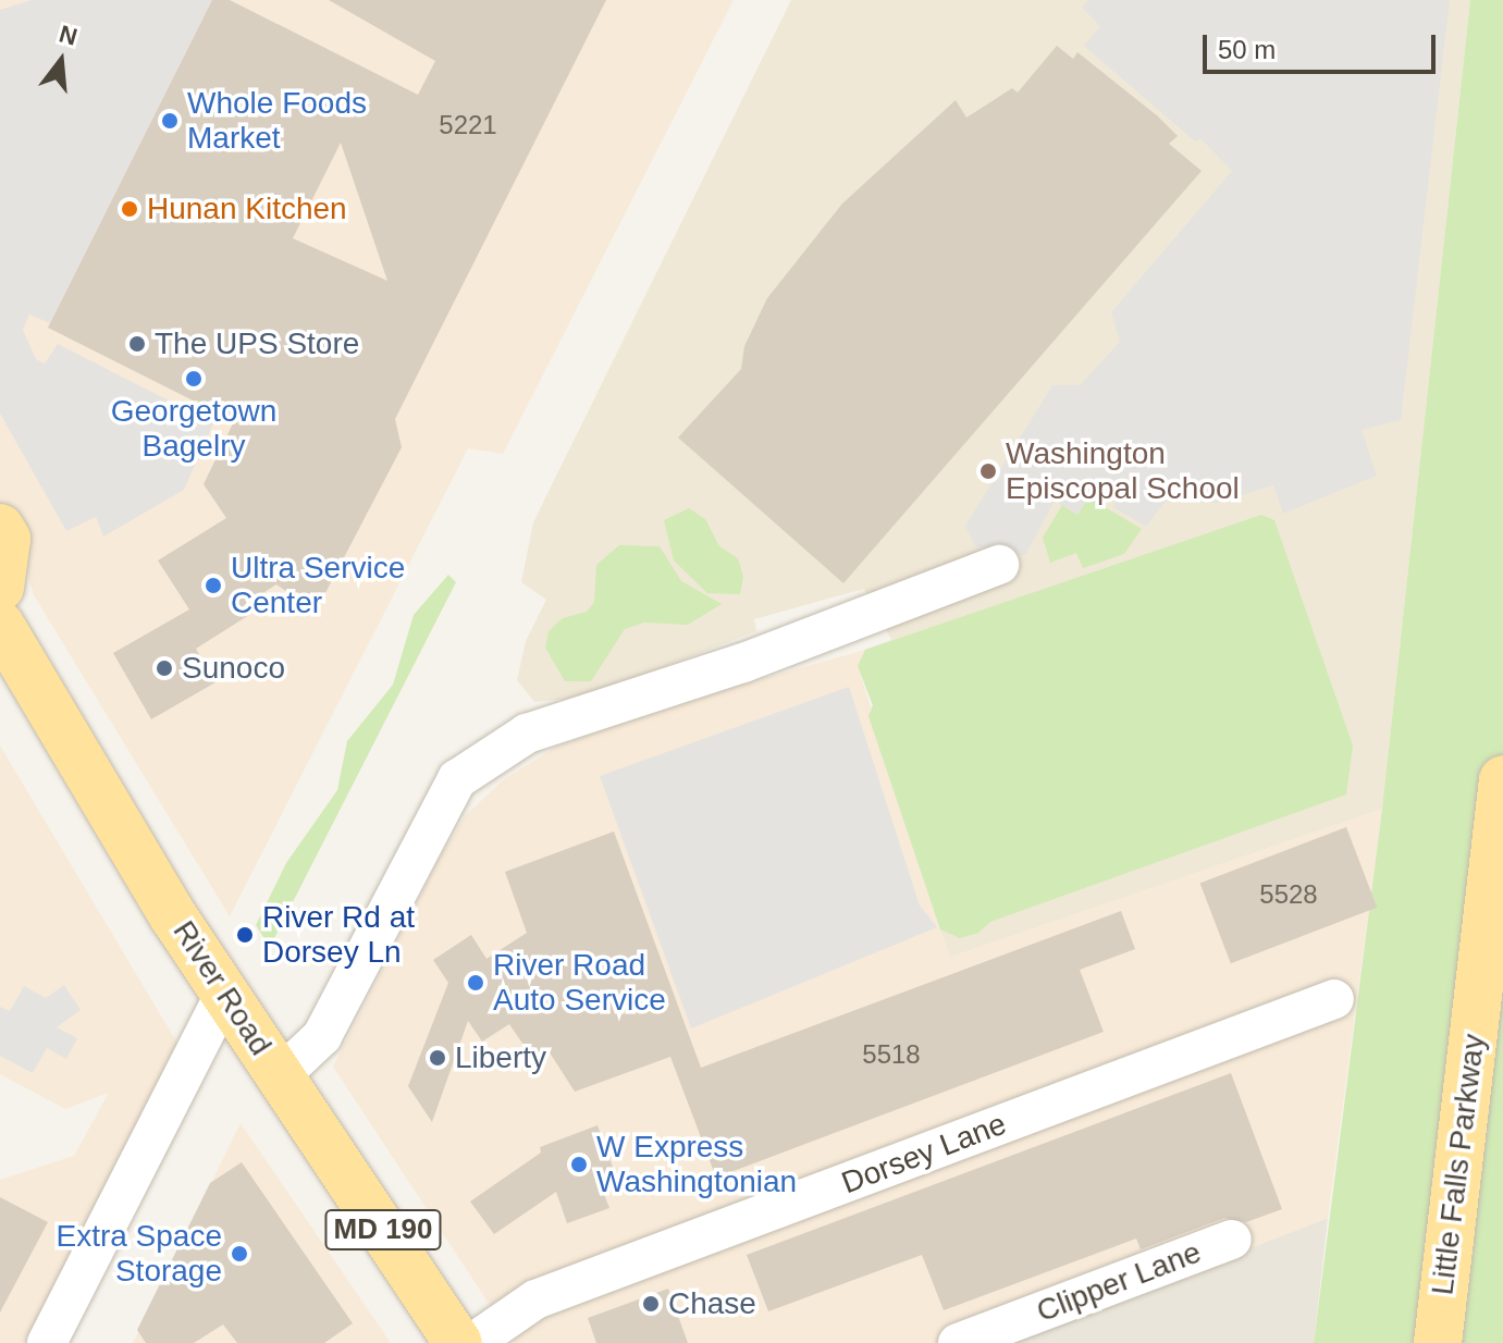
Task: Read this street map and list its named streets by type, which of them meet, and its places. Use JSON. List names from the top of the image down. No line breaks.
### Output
{"streets":{"main road":["River Road","Little Falls Parkway","MD 190"],"street":["Dorsey Lane","Clipper Lane"]},"places":["Whole Foods Market","Hunan Kitchen","The UPS Store","Georgetown Bagelry","Washington Episcopal School","Ultra Service Center","Sunoco","River Rd at Dorsey Ln","River Road Auto Service","Liberty","W Express Washingtonian","Extra Space Storage","Chase"],"house_numbers":["5221","5528","5518"],"scale_bar":"50 m","north":"top"}
